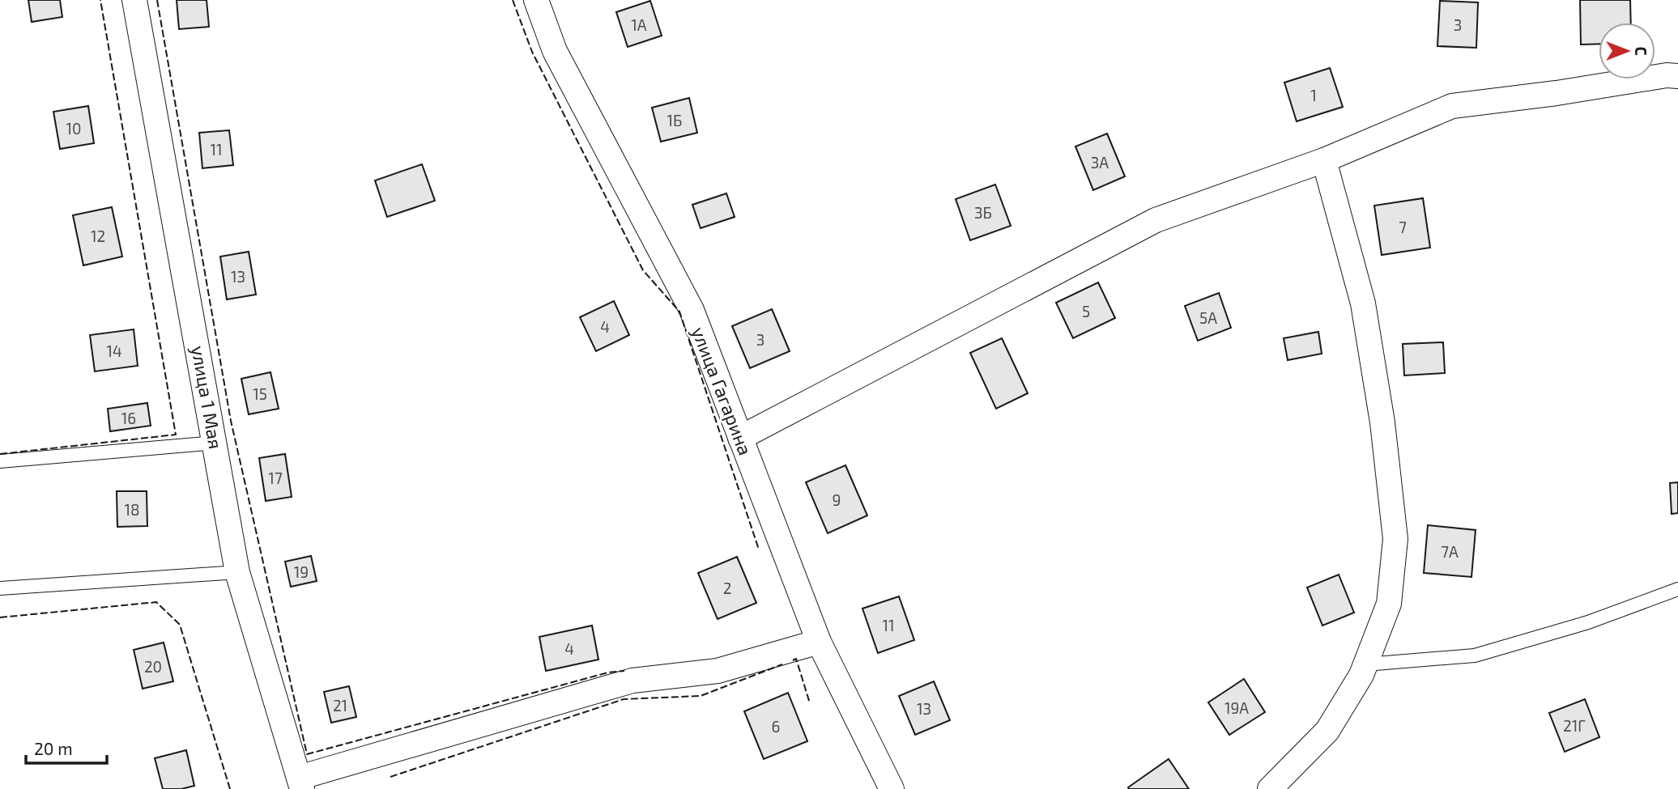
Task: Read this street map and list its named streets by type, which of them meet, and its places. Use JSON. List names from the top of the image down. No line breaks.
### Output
{"streets":{"street":["улица Гагарина","улица 1 Мая"]},"house_numbers":["1А","3","1","1Б","10","11","3А","3Б","7","12","13","5","5А","4","3","14","15","16","17","9","18","7А","19","2","11","4","20","21","19А","13","21Г","6"],"scale_bar":"20 m","north":"right"}
